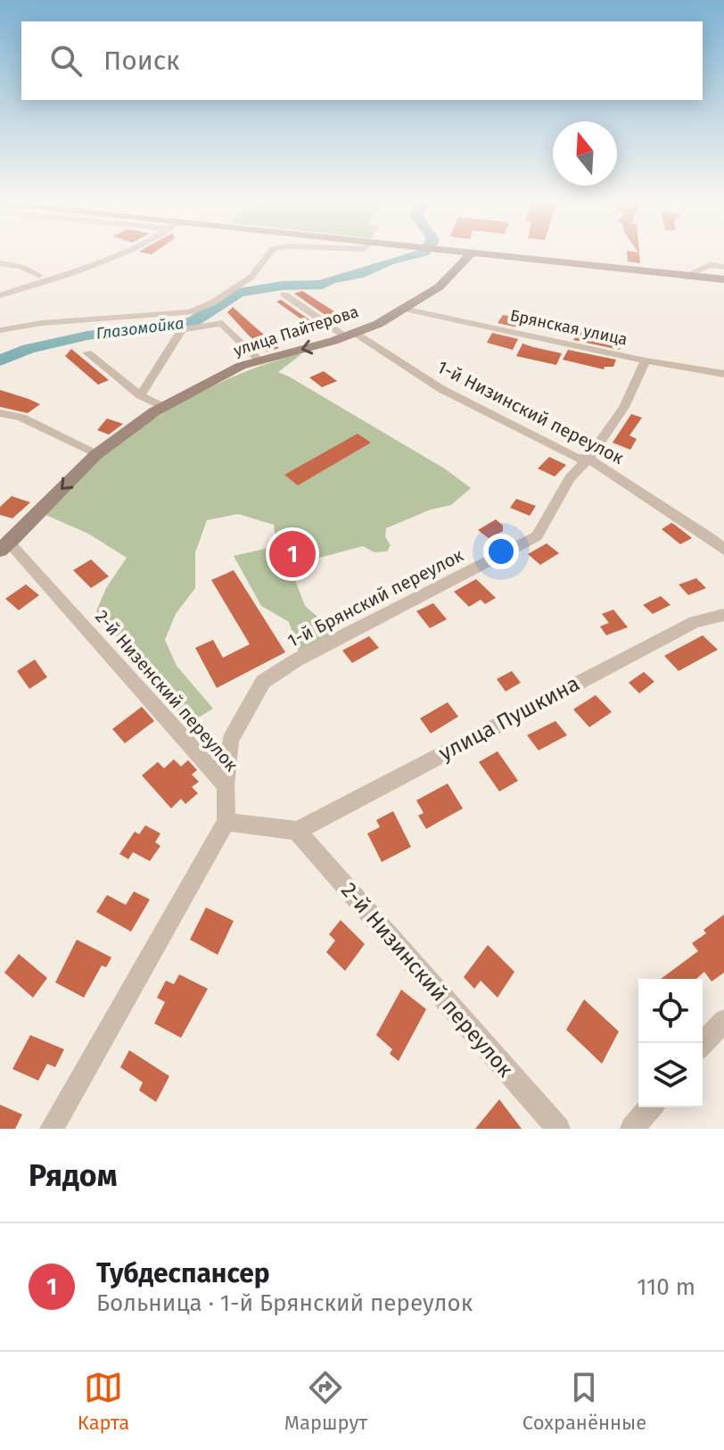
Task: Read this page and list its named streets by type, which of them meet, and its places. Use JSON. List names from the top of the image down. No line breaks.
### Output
{"streets":{"main road":["улица Пайтерова"],"street":["Брянская улица","1-й Низинский переулок","1-й Брянский переулок","2-й Низенский переулок","улица Пушкина","2-й Низинский переулок"]},"crossings":[["Брянская улица","улица Пайтерова"],["Брянская улица","1-й Брянский переулок"],["улица Пайтерова","1-й Низинский переулок"],["улица Пайтерова","2-й Низенский переулок"],["1-й Низинский переулок","1-й Брянский переулок"],["1-й Брянский переулок","2-й Низенский переулок"],["улица Пушкина","2-й Низинский переулок"]],"one_way":["улица Пайтерова"],"water":["Глазомойка"],"north":"top","page":{"search":"Поиск","pins":"1","heading":"Рядом","list":[{"mark":"1","name":"Тубдеспансер","note":"Больница · 1-й Брянский переулок","value":"110 m"}],"nav":["Карта","Маршрут","Сохранённые"]}}
